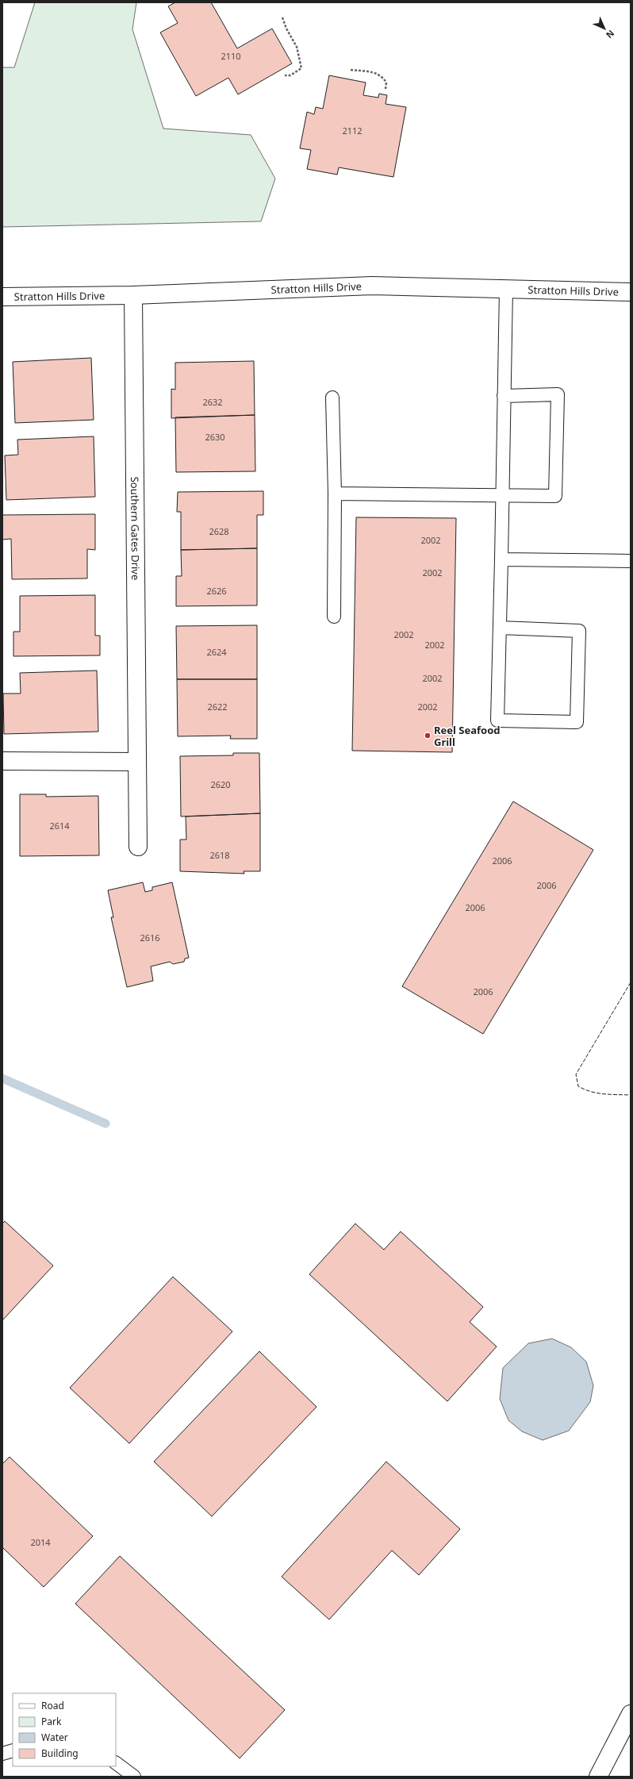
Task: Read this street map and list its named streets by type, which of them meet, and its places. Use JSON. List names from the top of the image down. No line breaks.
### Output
{"streets":{"street":["Stratton Hills Drive","Southern Gates Drive"]},"crossings":[["Stratton Hills Drive","Southern Gates Drive"]],"places":["Reel Seafood Grill"],"house_numbers":["2110","2112","2632","2630","2628","2002","2002","2626","2002","2002","2624","2002","2622","2002","2620","2614","2618","2006","2006","2006","2616","2006","2014"],"legend":["Road","Park","Water","Building"],"north":"bottom right"}
